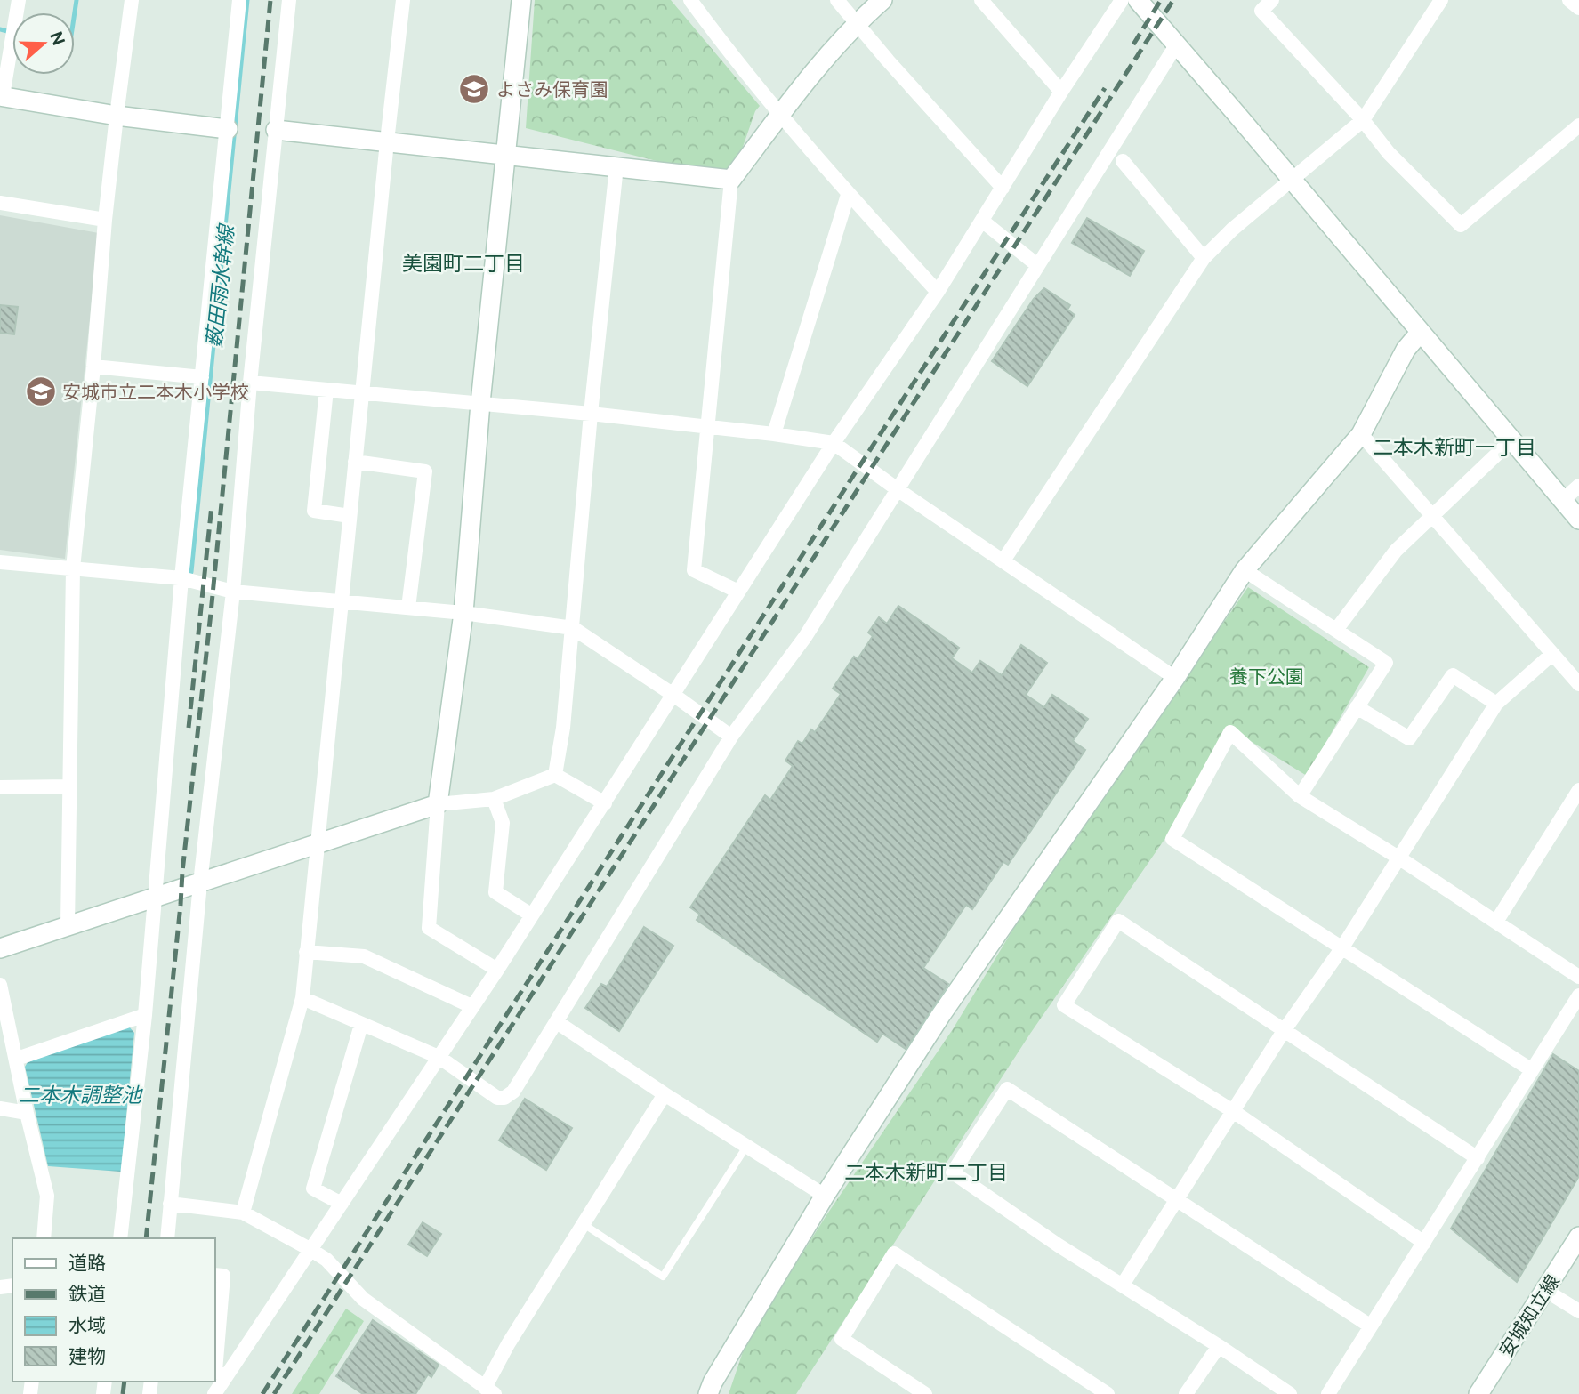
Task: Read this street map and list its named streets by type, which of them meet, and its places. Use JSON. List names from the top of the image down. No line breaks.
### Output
{"streets":{"street":["安城知立線"]},"districts":["美園町二丁目","二本木新町一丁目","二本木新町二丁目"],"water":["薮田雨水幹線","二本木調整池"],"parks":["養下公園"],"places":{"school or university":["よさみ保育園","安城市立二本木小学校"]},"legend":["道路","鉄道","水域","建物"],"north":"right"}
